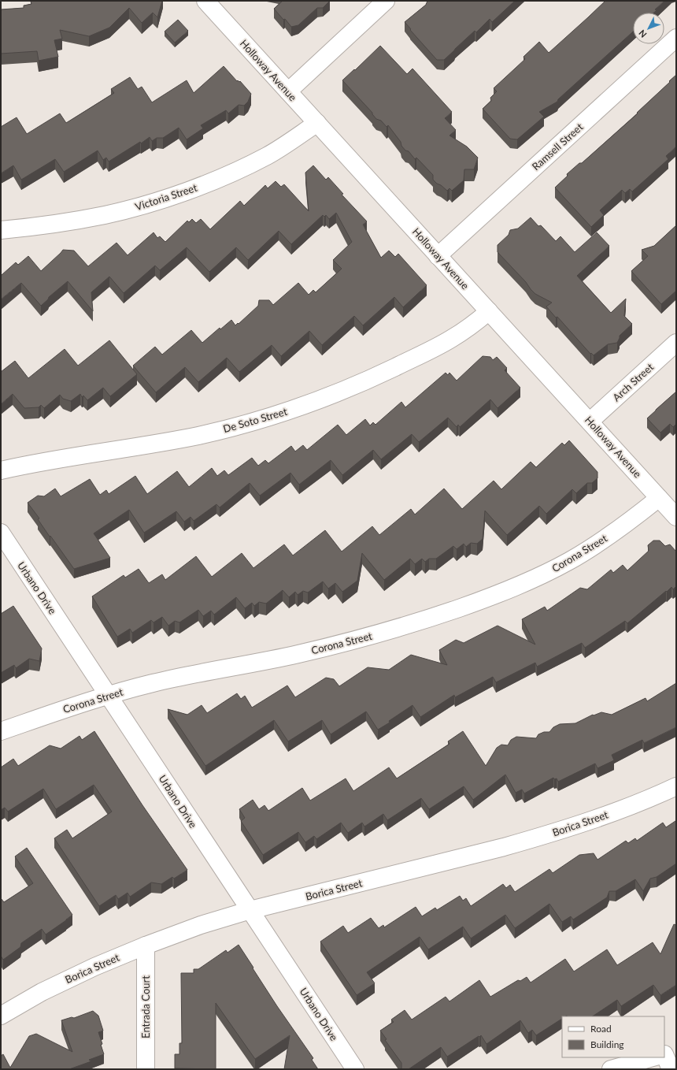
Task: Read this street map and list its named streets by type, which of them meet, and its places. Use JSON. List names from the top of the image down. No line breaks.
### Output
{"streets":{"street":["Holloway Avenue","Ramsell Street","Victoria Street","Arch Street","De Soto Street","Corona Street","Urbano Drive","Borica Street","Entrada Court"]},"crossings":[["Holloway Avenue","Ramsell Street"],["Holloway Avenue","Victoria Street"],["Holloway Avenue","Arch Street"],["Holloway Avenue","De Soto Street"],["Holloway Avenue","Corona Street"],["Corona Street","Urbano Drive"],["Urbano Drive","Borica Street"],["Borica Street","Entrada Court"]],"legend":["Road","Building"],"north":"bottom left"}
